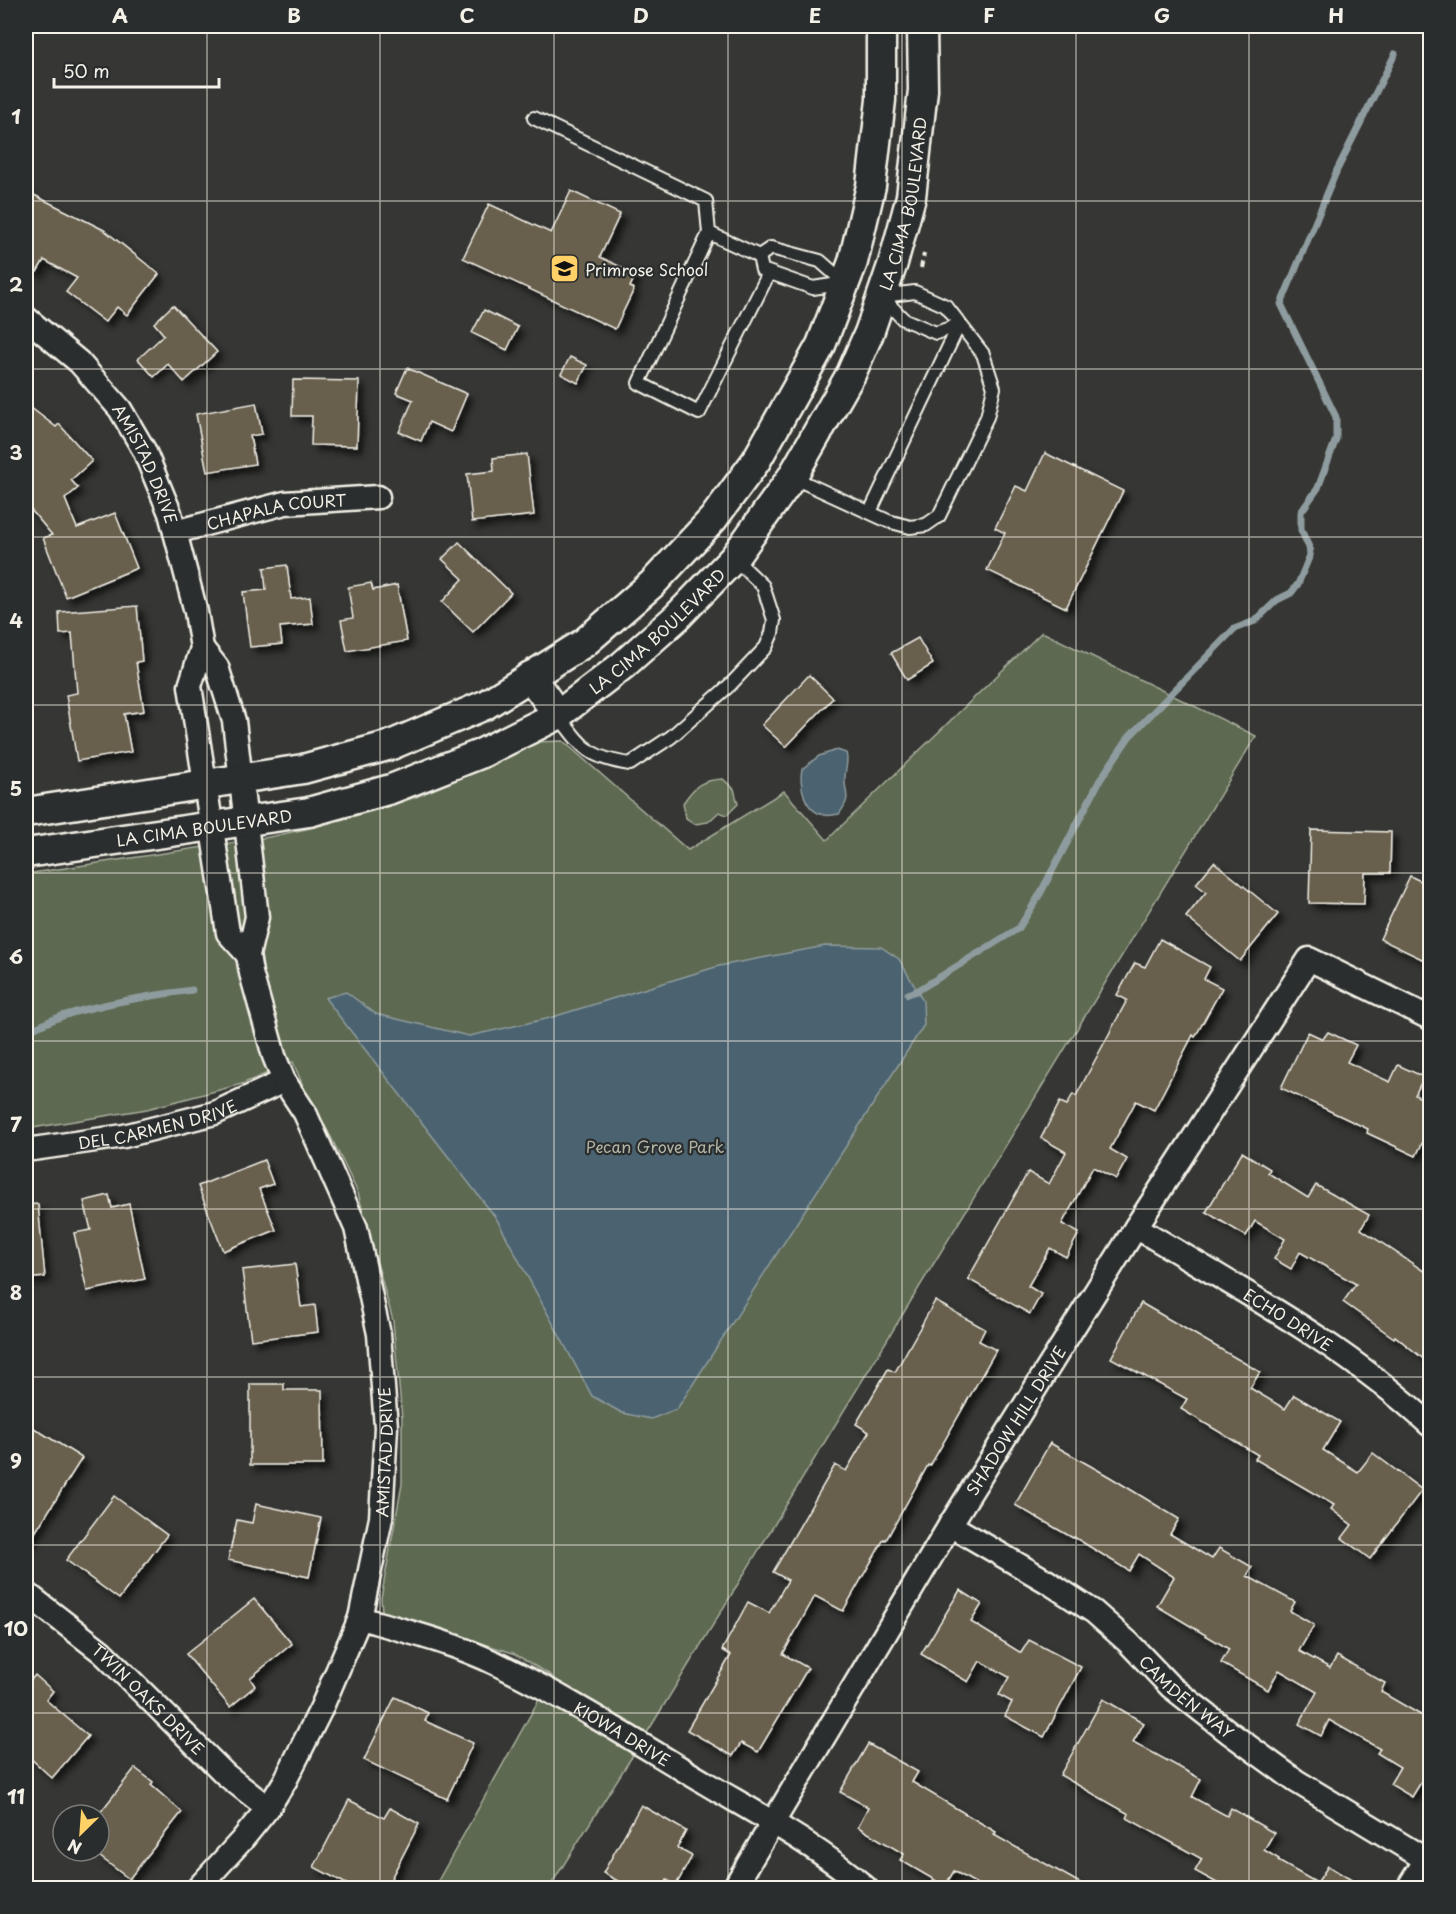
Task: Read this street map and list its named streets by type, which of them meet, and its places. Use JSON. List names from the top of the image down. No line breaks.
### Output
{"streets":{"street":["LA CIMA BOULEVARD","AMISTAD DRIVE","CHAPALA COURT","DEL CARMEN DRIVE","ECHO DRIVE","SHADOW HILL DRIVE","CAMDEN WAY","TWIN OAKS DRIVE","KIOWA DRIVE"]},"crossings":[["LA CIMA BOULEVARD","AMISTAD DRIVE"],["AMISTAD DRIVE","CHAPALA COURT"],["AMISTAD DRIVE","DEL CARMEN DRIVE"],["AMISTAD DRIVE","TWIN OAKS DRIVE"],["AMISTAD DRIVE","KIOWA DRIVE"],["ECHO DRIVE","SHADOW HILL DRIVE"],["SHADOW HILL DRIVE","CAMDEN WAY"],["SHADOW HILL DRIVE","KIOWA DRIVE"]],"parks":["Pecan Grove Park"],"places":{"school or university":["Primrose School"]},"scale_bar":"50 m","north":"bottom left","grid":{"columns":["A","B","C","D","E","F","G","H"],"rows":["1","2","3","4","5","6","7","8","9","10","11"]}}
